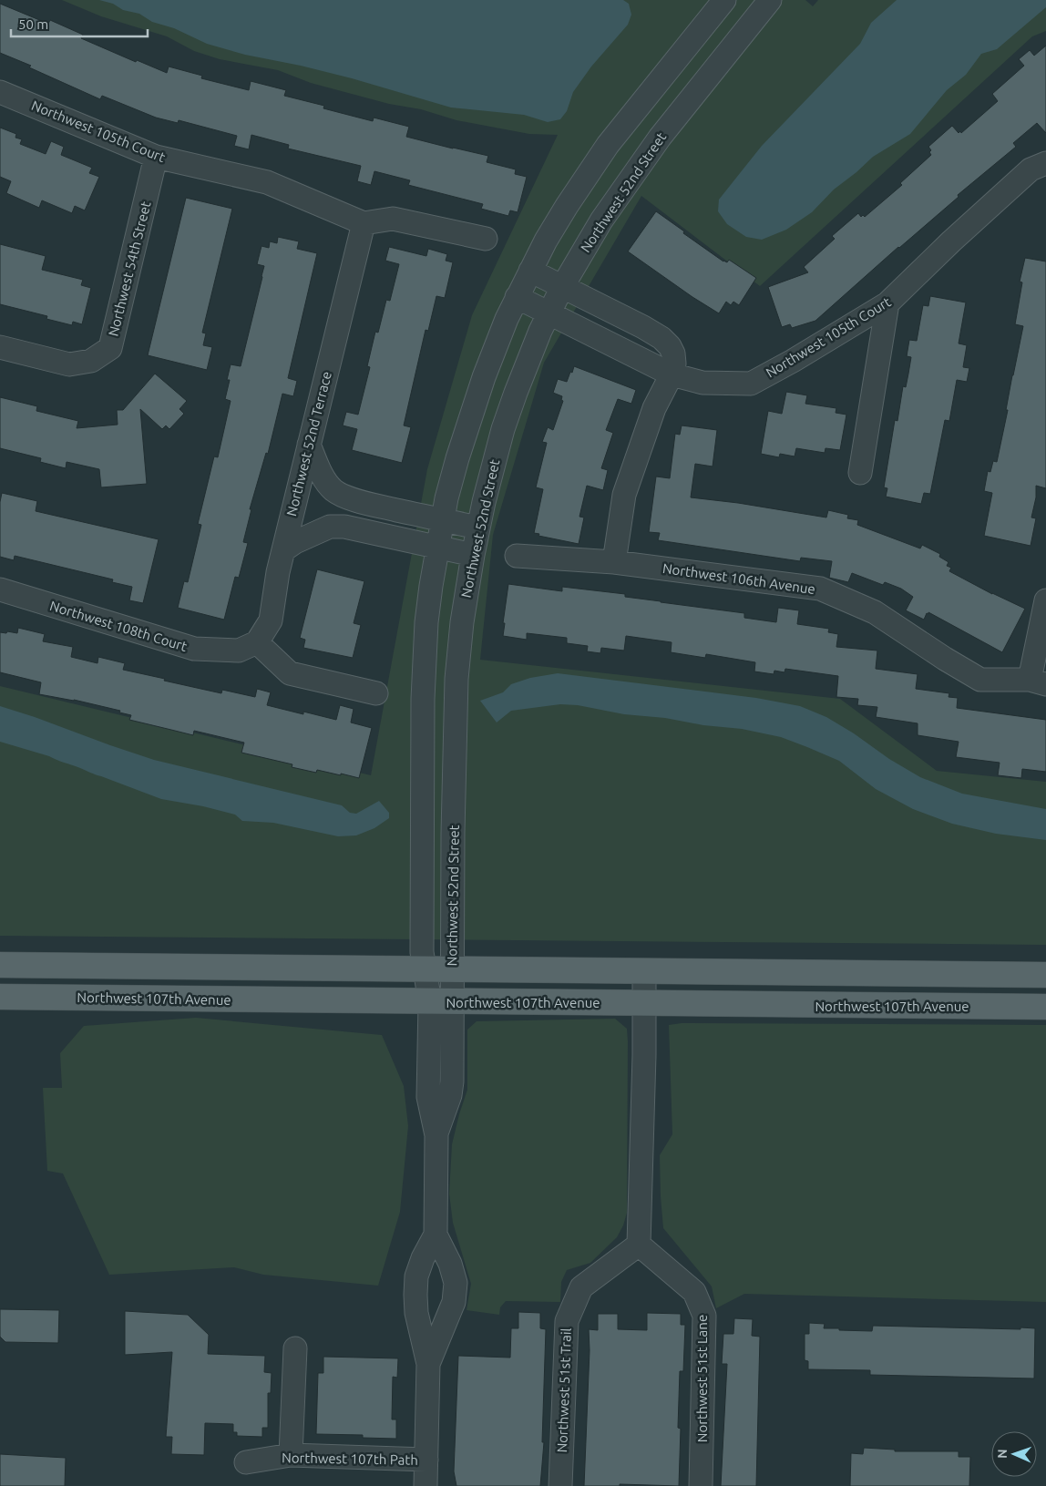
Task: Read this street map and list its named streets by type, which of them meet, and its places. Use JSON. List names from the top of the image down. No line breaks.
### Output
{"streets":{"main road":["Northwest 107th Avenue"],"street":["Northwest 105th Court","Northwest 52nd Street","Northwest 54th Street","Northwest 52nd Terrace","Northwest 106th Avenue","Northwest 108th Court","Northwest 51st Lane","Northwest 51st Trail","Northwest 107th Path"]},"crossings":[["Northwest 105th Court","Northwest 52nd Street"],["Northwest 105th Court","Northwest 54th Street"],["Northwest 105th Court","Northwest 52nd Terrace"],["Northwest 52nd Street","Northwest 107th Avenue"],["Northwest 52nd Street","Northwest 107th Path"],["Northwest 52nd Terrace","Northwest 108th Court"],["Northwest 51st Lane","Northwest 51st Trail"]],"scale_bar":"50 m","north":"left"}
